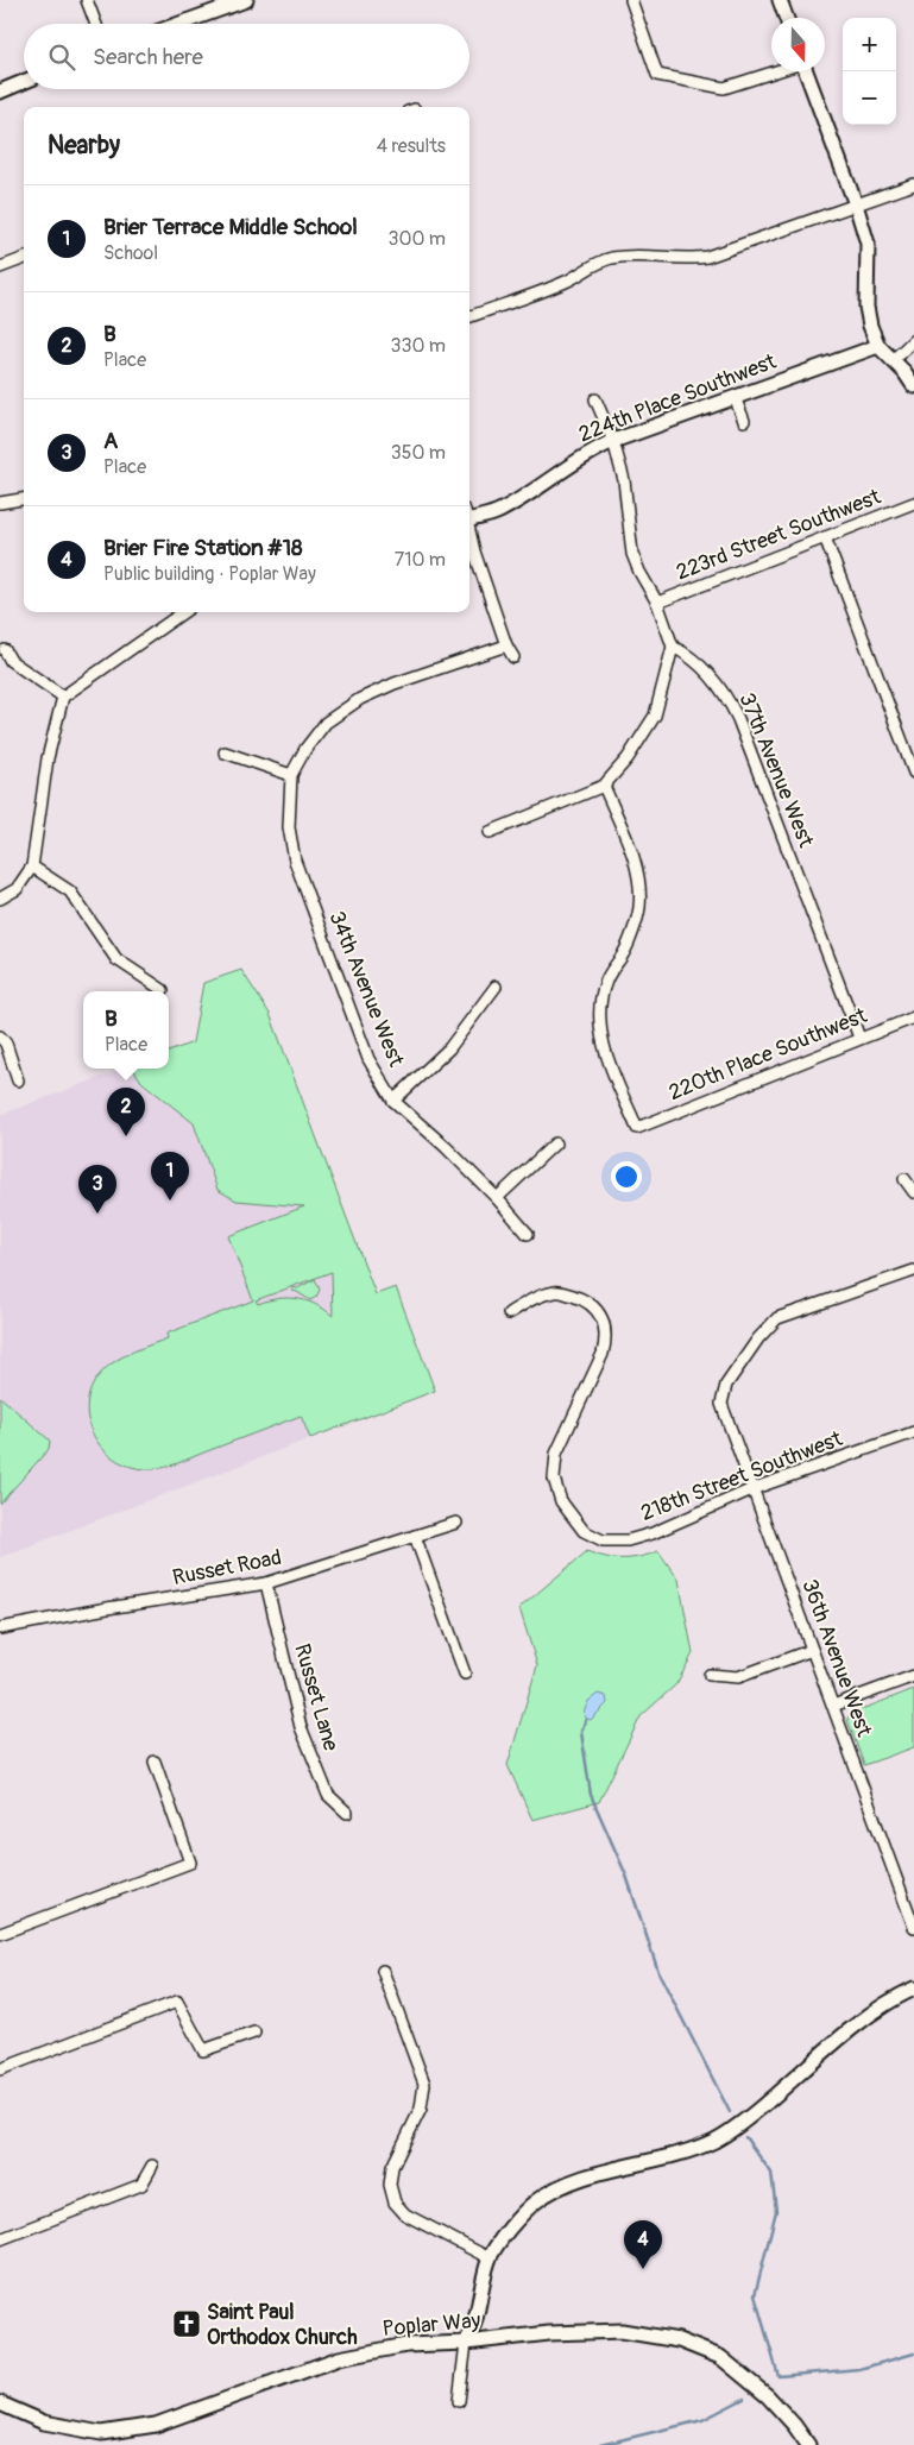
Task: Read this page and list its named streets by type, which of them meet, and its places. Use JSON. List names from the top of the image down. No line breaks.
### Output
{"streets":{"street":["224th Place Southwest","223rd Street Southwest","37th Avenue West","34th Avenue West","220th Place Southwest","218th Street Southwest","Russet Road","36th Avenue West","Russet Lane","Poplar Way"]},"crossings":[["37th Avenue West","220th Place Southwest"],["218th Street Southwest","36th Avenue West"],["Russet Road","Russet Lane"]],"places":{"church":["Saint Paul Orthodox Church"]},"north":"bottom","page":{"map_buttons":["+","−"],"search":"Search here","heading":["Nearby","4 results"],"list":[{"mark":"1","name":"Brier Terrace Middle School","note":"School","value":"300 m"},{"mark":"2","name":"B","note":"Place","value":"330 m"},{"mark":"3","name":"A","note":"Place","value":"350 m"},{"mark":"4","name":"Brier Fire Station #18","note":"Public building · Poplar Way","value":"710 m"}],"popup":["B","Place"],"pins":["2","1","3","4"]}}
